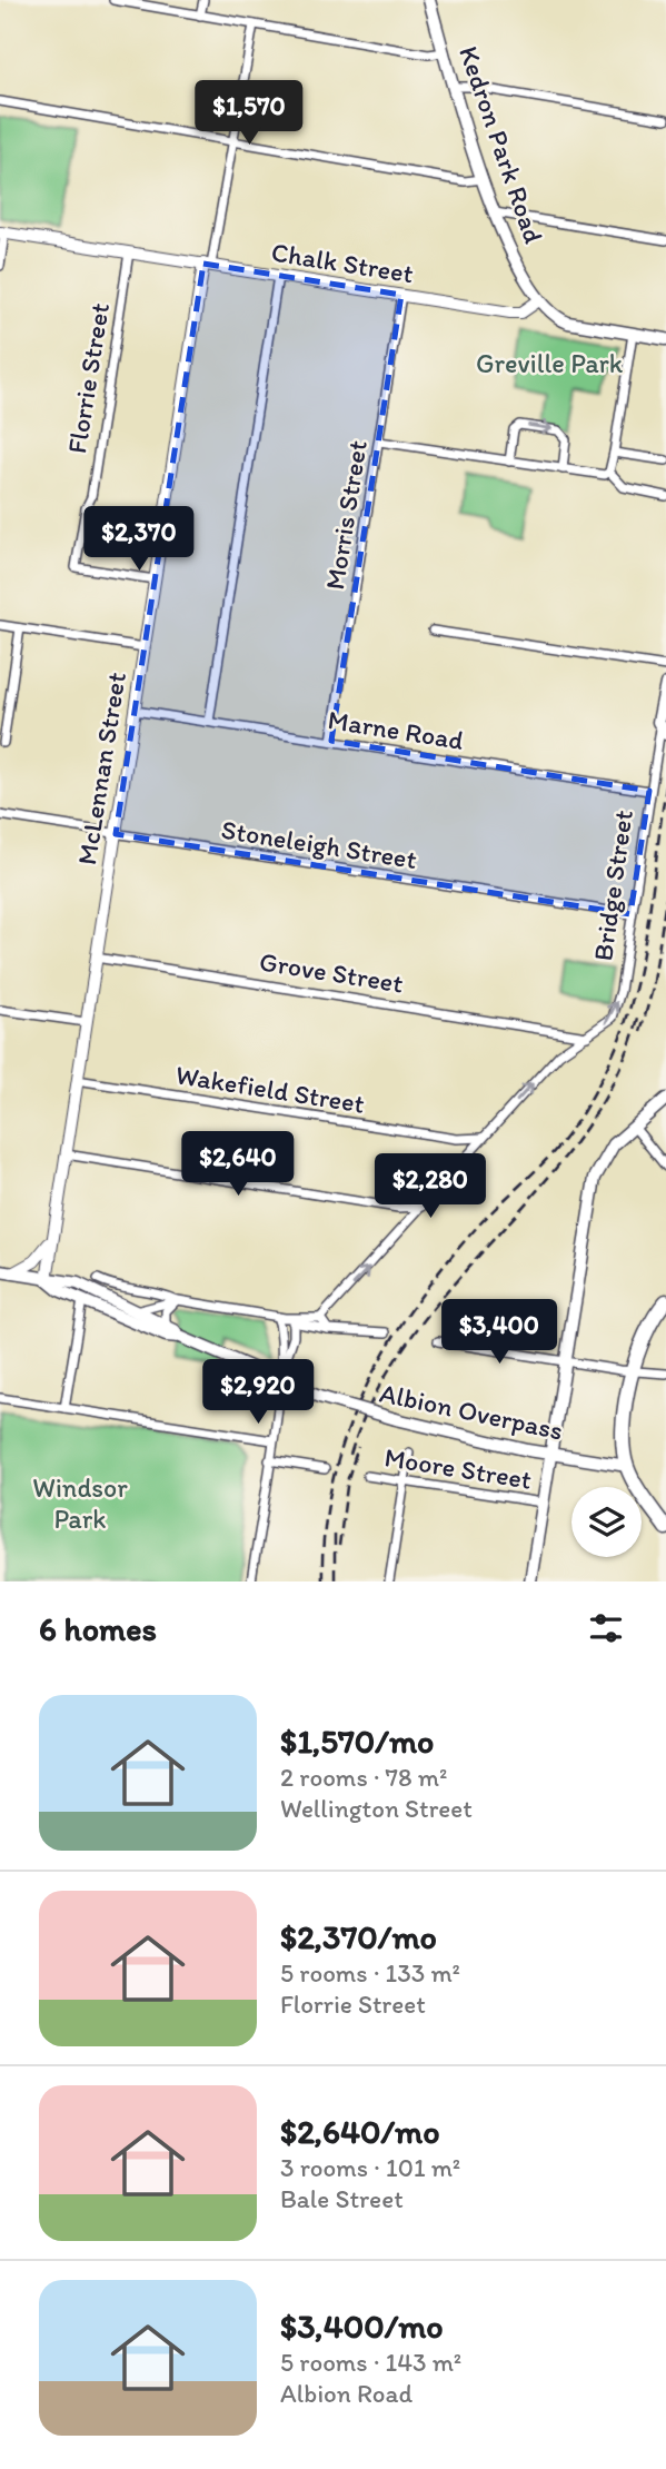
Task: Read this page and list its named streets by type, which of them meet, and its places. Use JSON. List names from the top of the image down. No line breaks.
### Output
{"streets":{"main road":["Kedron Park Road","Bridge Street","Albion Overpass"],"street":["Chalk Street","Florrie Street","Morris Street","Marne Road","McLennan Street","Stoneleigh Street","Grove Street","Wakefield Street","Moore Street"]},"crossings":[["Kedron Park Road","Chalk Street"],["Chalk Street","Florrie Street"],["Chalk Street","Morris Street"],["Chalk Street","McLennan Street"],["Florrie Street","McLennan Street"],["Morris Street","Marne Road"],["Marne Road","McLennan Street"],["Marne Road","Bridge Street"],["McLennan Street","Stoneleigh Street"],["McLennan Street","Grove Street"],["McLennan Street","Wakefield Street"],["McLennan Street","Albion Overpass"],["Stoneleigh Street","Bridge Street"],["Bridge Street","Grove Street"],["Bridge Street","Wakefield Street"]],"one_way":["Bridge Street"],"parks":["Greville Park","Windsor Park"],"page":{"price":["$1,570","$2,370","$2,640","$2,280","$3,400","$2,920"],"heading":"6 homes","list":[{"name":"$1,570/mo","note":"2 rooms · 78 m² · Wellington Street"},{"name":"$2,370/mo","note":"5 rooms · 133 m² · Florrie Street"},{"name":"$2,640/mo","note":"3 rooms · 101 m² · Bale Street"},{"name":"$3,400/mo","note":"5 rooms · 143 m² · Albion Road"}]}}
